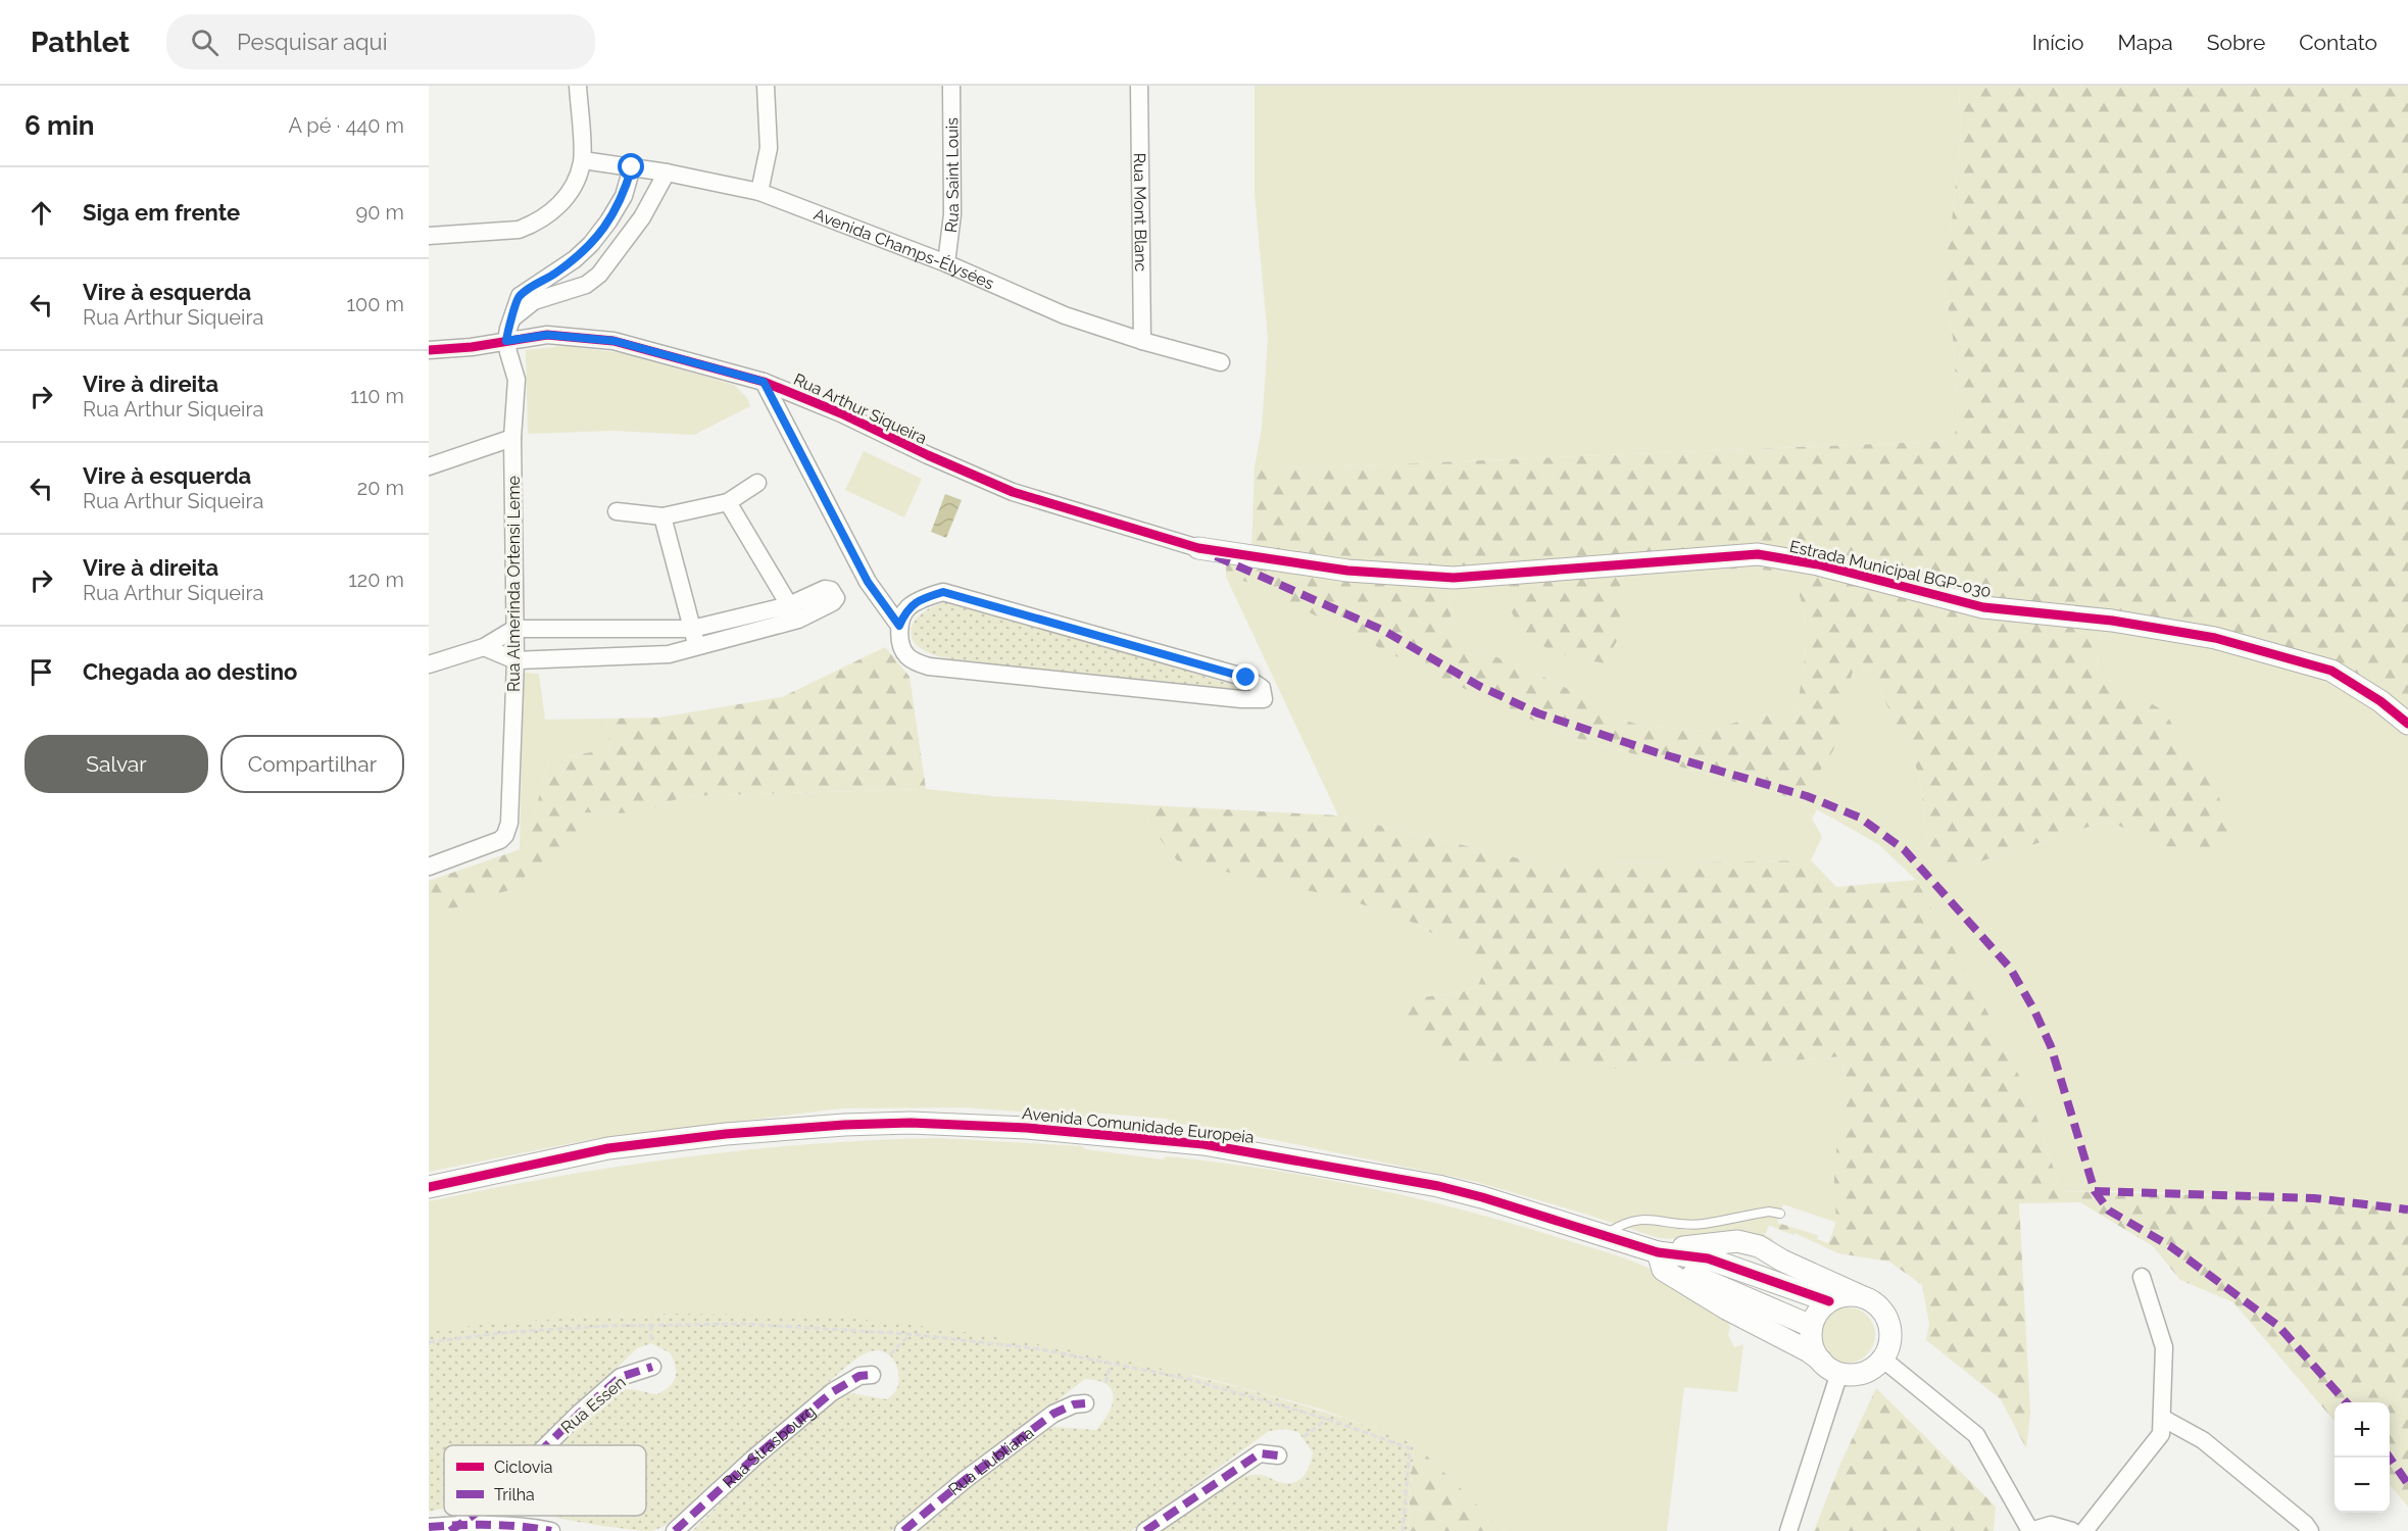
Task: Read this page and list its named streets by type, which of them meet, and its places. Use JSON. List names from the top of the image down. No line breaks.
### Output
{"streets":{"street":["Rua Saint Louis","Rua Mont Blanc","Avenida Champs-Élysées","Rua Arthur Siqueira","Estrada Municipal BGP-030","Rua Almerinda Ortensi Leme","Avenida Comunidade Europeia","Rua Essen","Rua Strasbourg","Rua Liubliana"]},"crossings":[["Rua Saint Louis","Avenida Champs-Élysées"],["Rua Mont Blanc","Avenida Champs-Élysées"],["Rua Arthur Siqueira","Estrada Municipal BGP-030"],["Rua Arthur Siqueira","Rua Almerinda Ortensi Leme"]],"legend":["Ciclovia","Trilha"],"page":{"header":"Pathlet","search":"Pesquisar aqui","nav":["Início","Mapa","Sobre","Contato"],"heading":["6 min","A pé · 440 m"],"list":[["Siga em frente","90 m"],["Vire à esquerda","Rua Arthur Siqueira","100 m"],["Vire à direita","Rua Arthur Siqueira","110 m"],["Vire à esquerda","Rua Arthur Siqueira","20 m"],["Vire à direita","Rua Arthur Siqueira","120 m"],"Chegada ao destino"],"buttons":["Salvar","Compartilhar"],"map_buttons":["+","−"]}}
